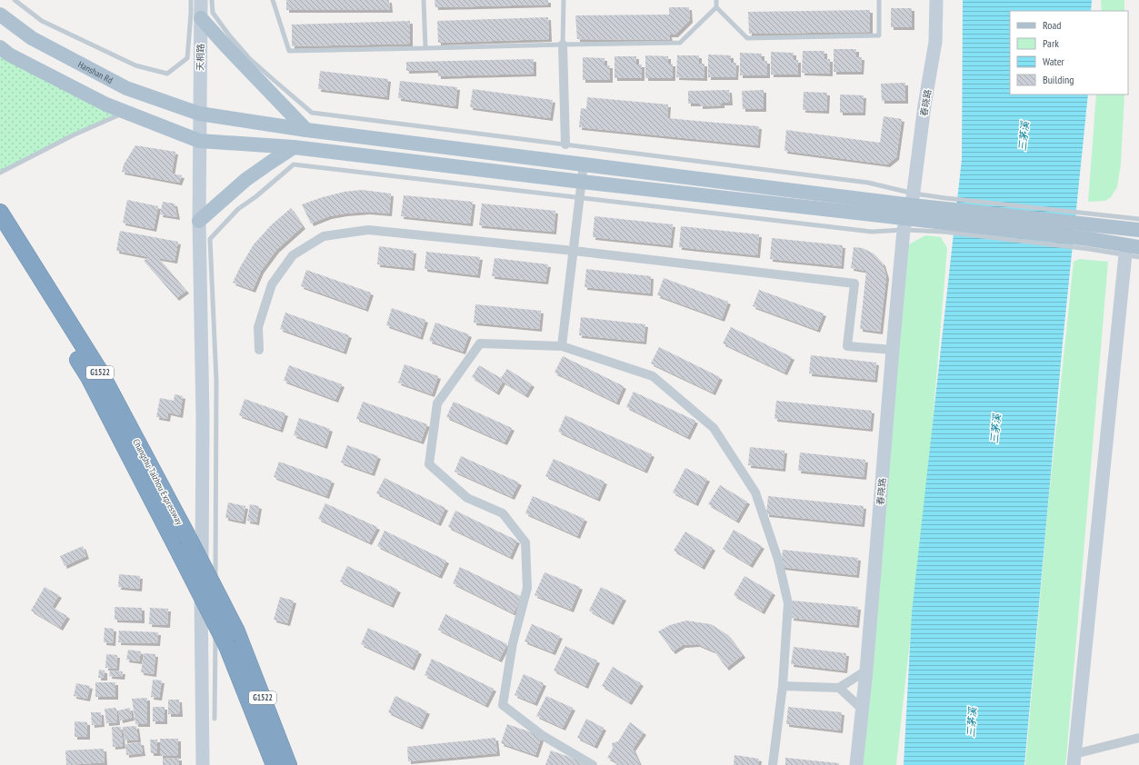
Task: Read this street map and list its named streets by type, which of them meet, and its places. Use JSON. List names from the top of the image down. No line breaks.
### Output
{"streets":{"highway":["G1522","Changshu-Taizhou Expressway"],"main road":["Hanshan Rd"],"street":["天桐路","春晓路"]},"crossings":[["天桐路","Hanshan Rd"],["Hanshan Rd","春晓路"]],"water":["三茅溪"],"legend":["Road","Park","Water","Building"]}
